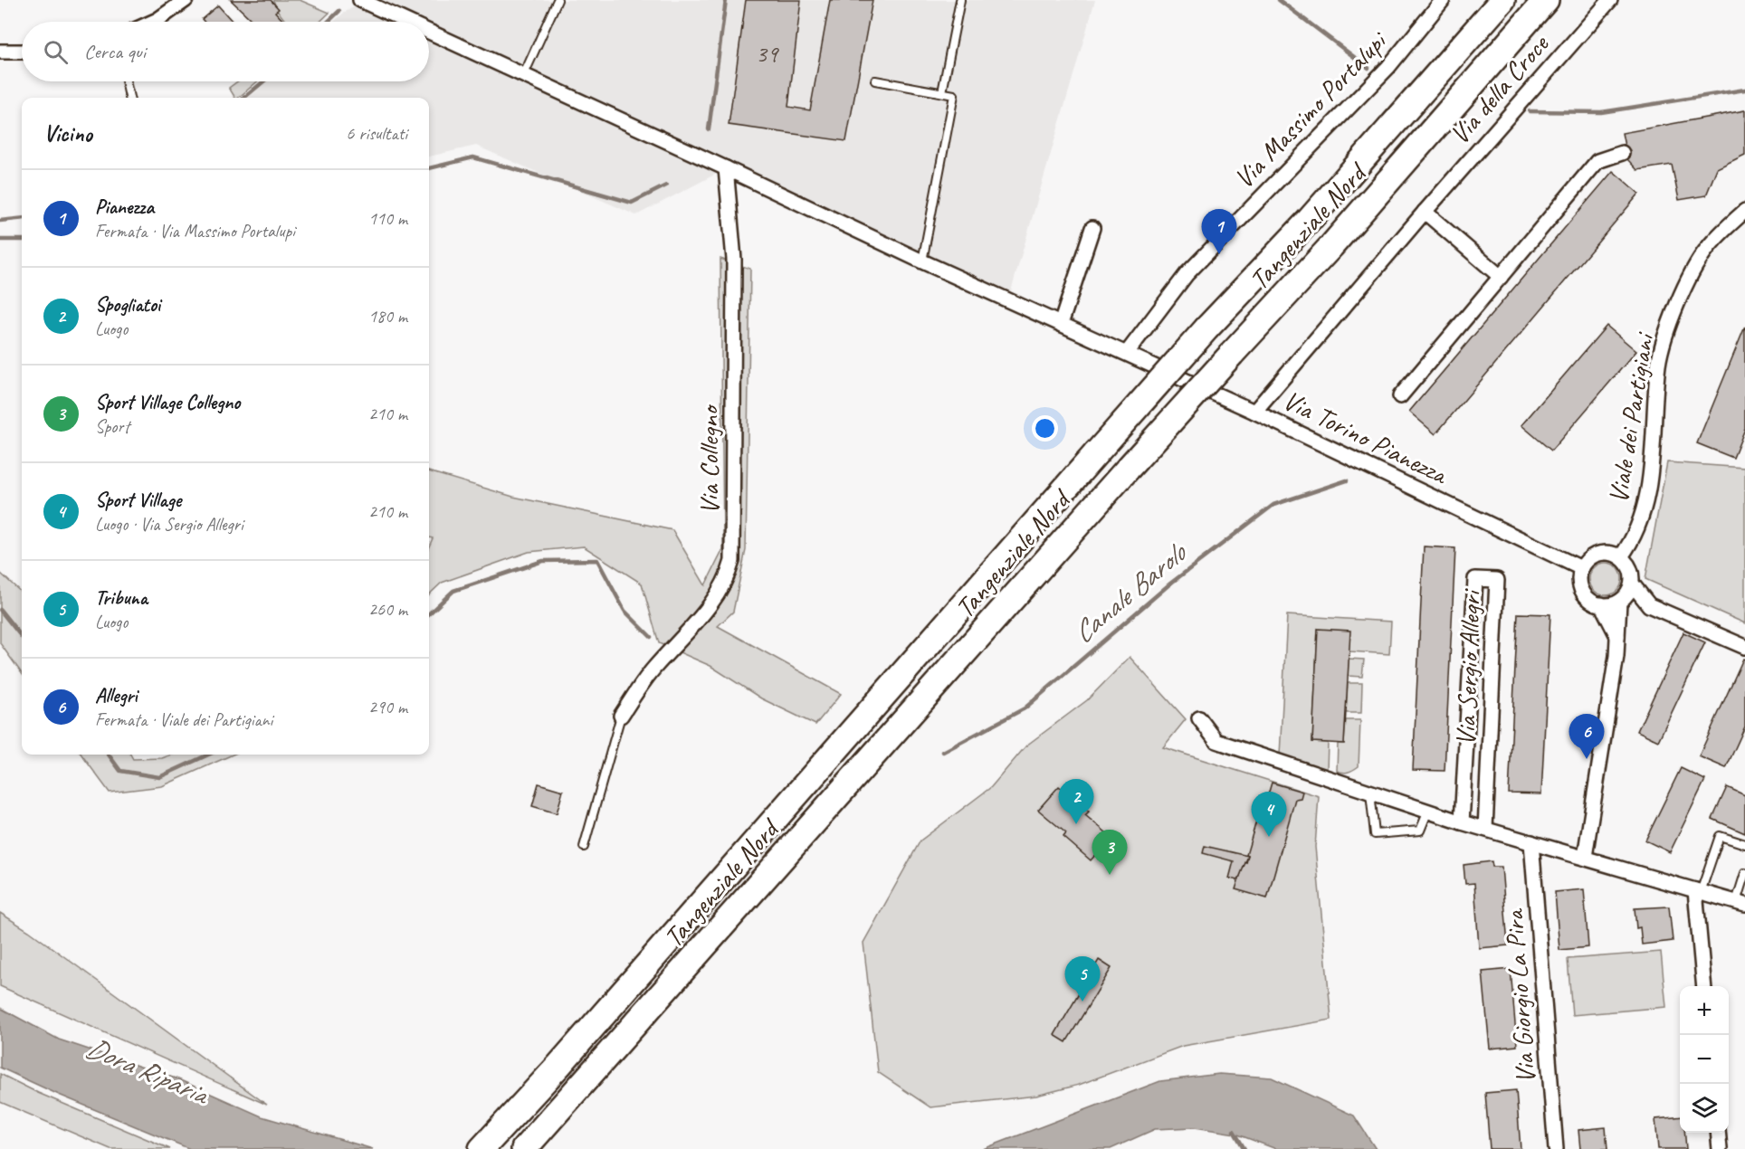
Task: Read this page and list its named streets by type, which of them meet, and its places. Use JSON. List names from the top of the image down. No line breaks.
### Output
{"streets":{"highway":["Tangenziale Nord"],"street":["Via della Croce","Via Massimo Portalupi","Viale dei Partigiani","Via Torino Pianezza","Via Collegno","Via Sergio Allegri","Via Giorgio La Pira"]},"crossings":[["Via della Croce","Via Torino Pianezza"],["Via Massimo Portalupi","Via Torino Pianezza"],["Viale dei Partigiani","Via Torino Pianezza"]],"water":["Canale Barolo","Dora Riparia"],"house_numbers":["39"],"page":{"search":"Cerca qui","heading":["Vicino","6 risultati"],"list":[{"mark":"1","name":"Pianezza","note":"Fermata · Via Massimo Portalupi","value":"110 m"},{"mark":"2","name":"Spogliatoi","note":"Luogo","value":"180 m"},{"mark":"3","name":"Sport Village Collegno","note":"Sport","value":"210 m"},{"mark":"4","name":"Sport Village","note":"Luogo · Via Sergio Allegri","value":"210 m"},{"mark":"5","name":"Tribuna","note":"Luogo","value":"260 m"},{"mark":"6","name":"Allegri","note":"Fermata · Viale dei Partigiani","value":"290 m"}],"pins":["1","6","2","4","3","5"],"map_buttons":["+","−"]}}
